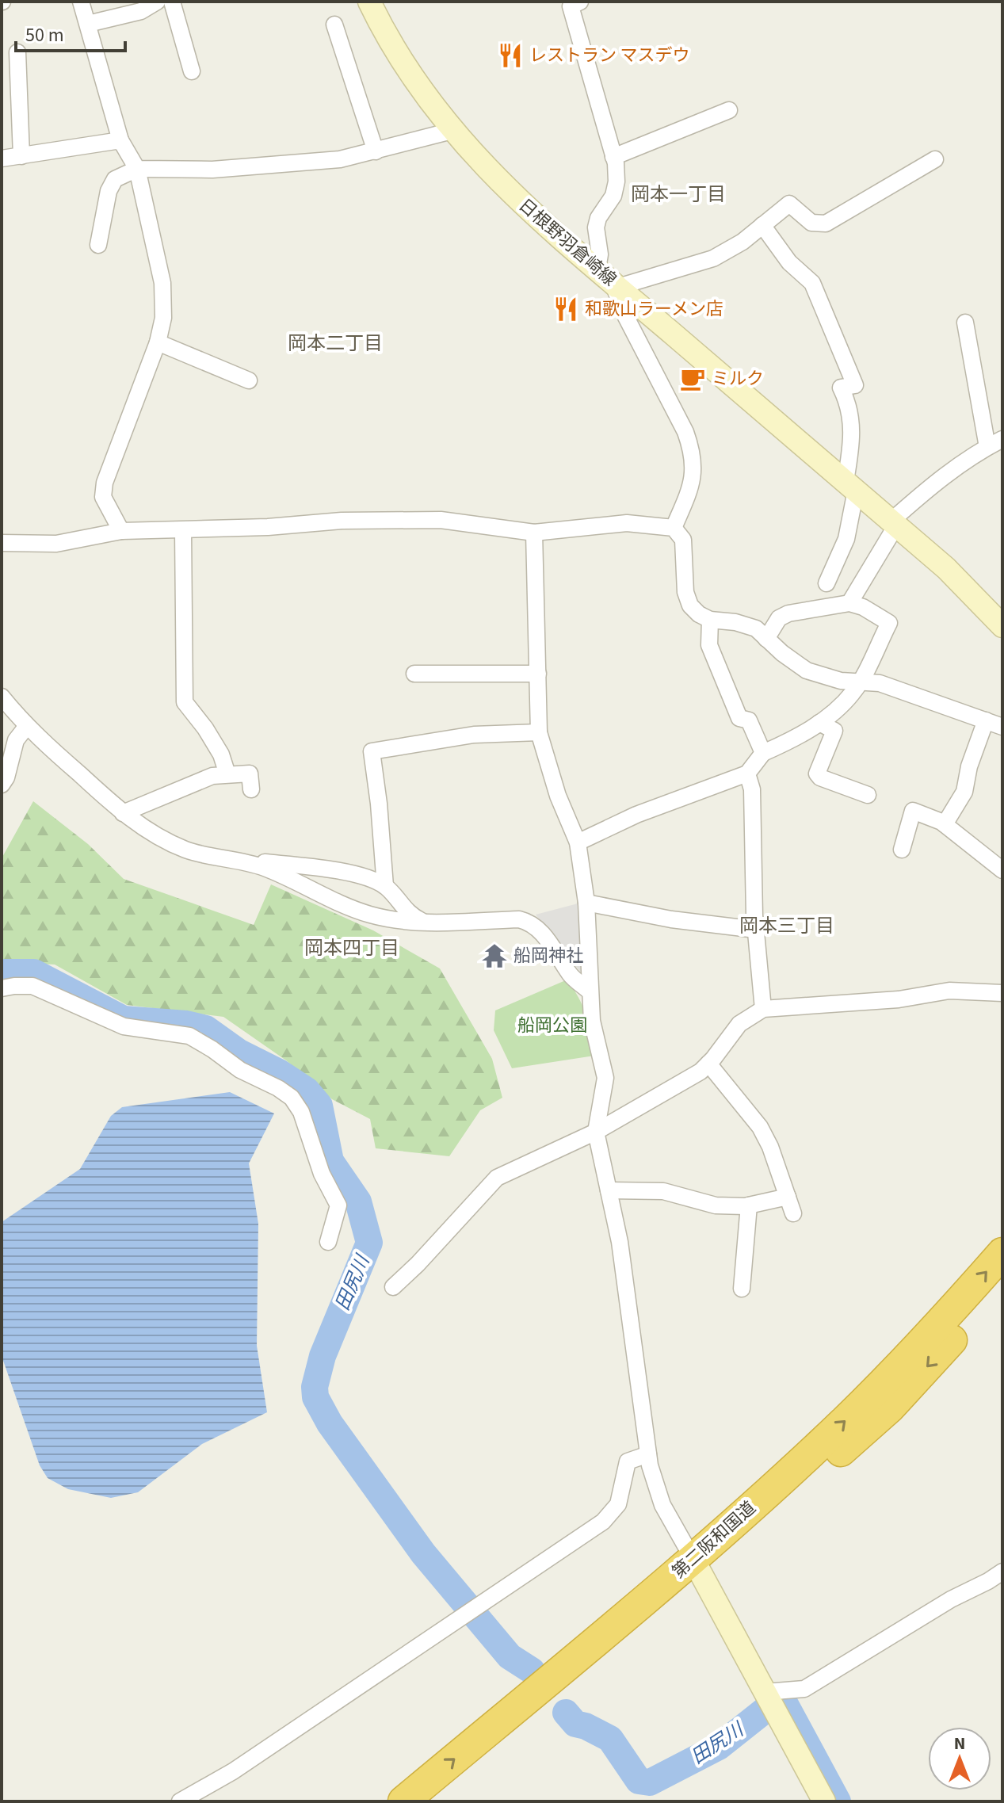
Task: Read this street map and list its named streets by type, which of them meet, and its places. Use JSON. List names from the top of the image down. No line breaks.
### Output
{"streets":{"highway":["第二阪和国道"],"main road":["日根野羽倉崎線"]},"districts":["岡本一丁目","岡本二丁目","岡本三丁目","岡本四丁目"],"water":["田尻川"],"parks":["船岡公園"],"places":{"restaurant":["レストラン マスデウ","和歌山ラーメン店"],"cafe":["ミルク"],"temple":["船岡神社"]},"scale_bar":"50 m","north":"top"}
